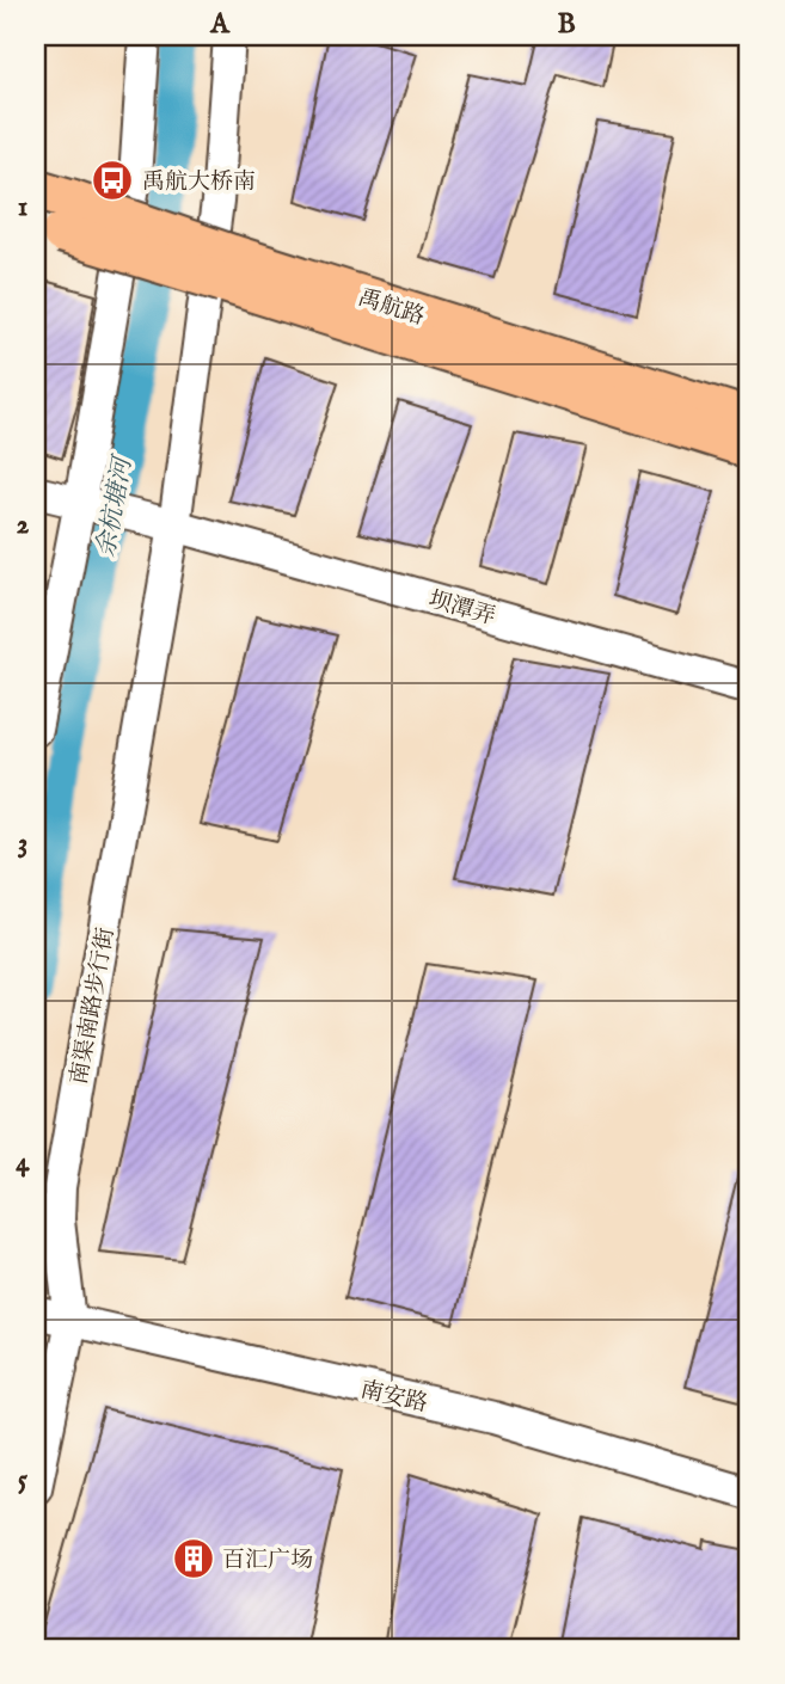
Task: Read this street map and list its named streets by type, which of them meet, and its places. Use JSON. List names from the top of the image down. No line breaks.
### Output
{"streets":{"main road":["禹航路"],"street":["坝潭弄","南渠南路步行街","南安路"]},"crossings":[["坝潭弄","南渠南路步行街"],["南渠南路步行街","南安路"]],"water":["余杭塘河"],"places":{"bus stop":["禹航大桥南"],"building":["百汇广场"]},"grid":{"columns":["A","B"],"rows":["1","2","3","4","5"]}}
